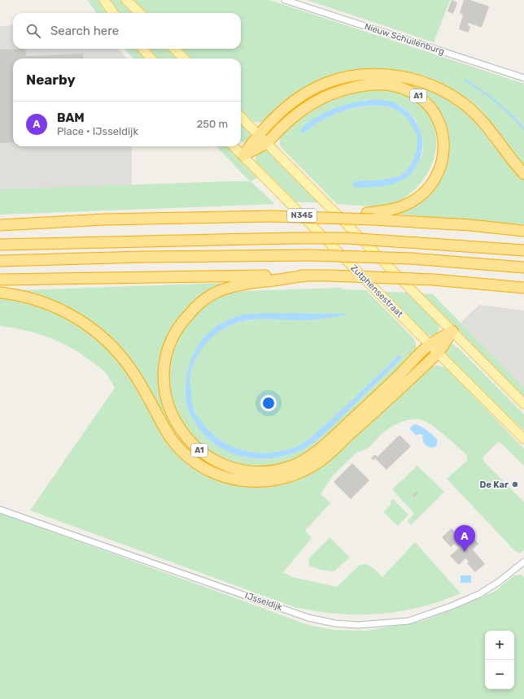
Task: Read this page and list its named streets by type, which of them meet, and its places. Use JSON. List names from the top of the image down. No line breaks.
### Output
{"streets":{"highway":["A1"],"main road":["N345","Zutphensestraat"],"street":["Nieuw Schuilenburg","IJsseldijk"]},"crossings":[["A1","N345"],["A1","Zutphensestraat"]],"places":["De Kar"],"page":{"search":"Search here","heading":"Nearby","list":[{"mark":"A","name":"BAM","note":"Place · IJsseldijk","value":"250 m"}],"pins":"A","map_buttons":["+","−"]}}
